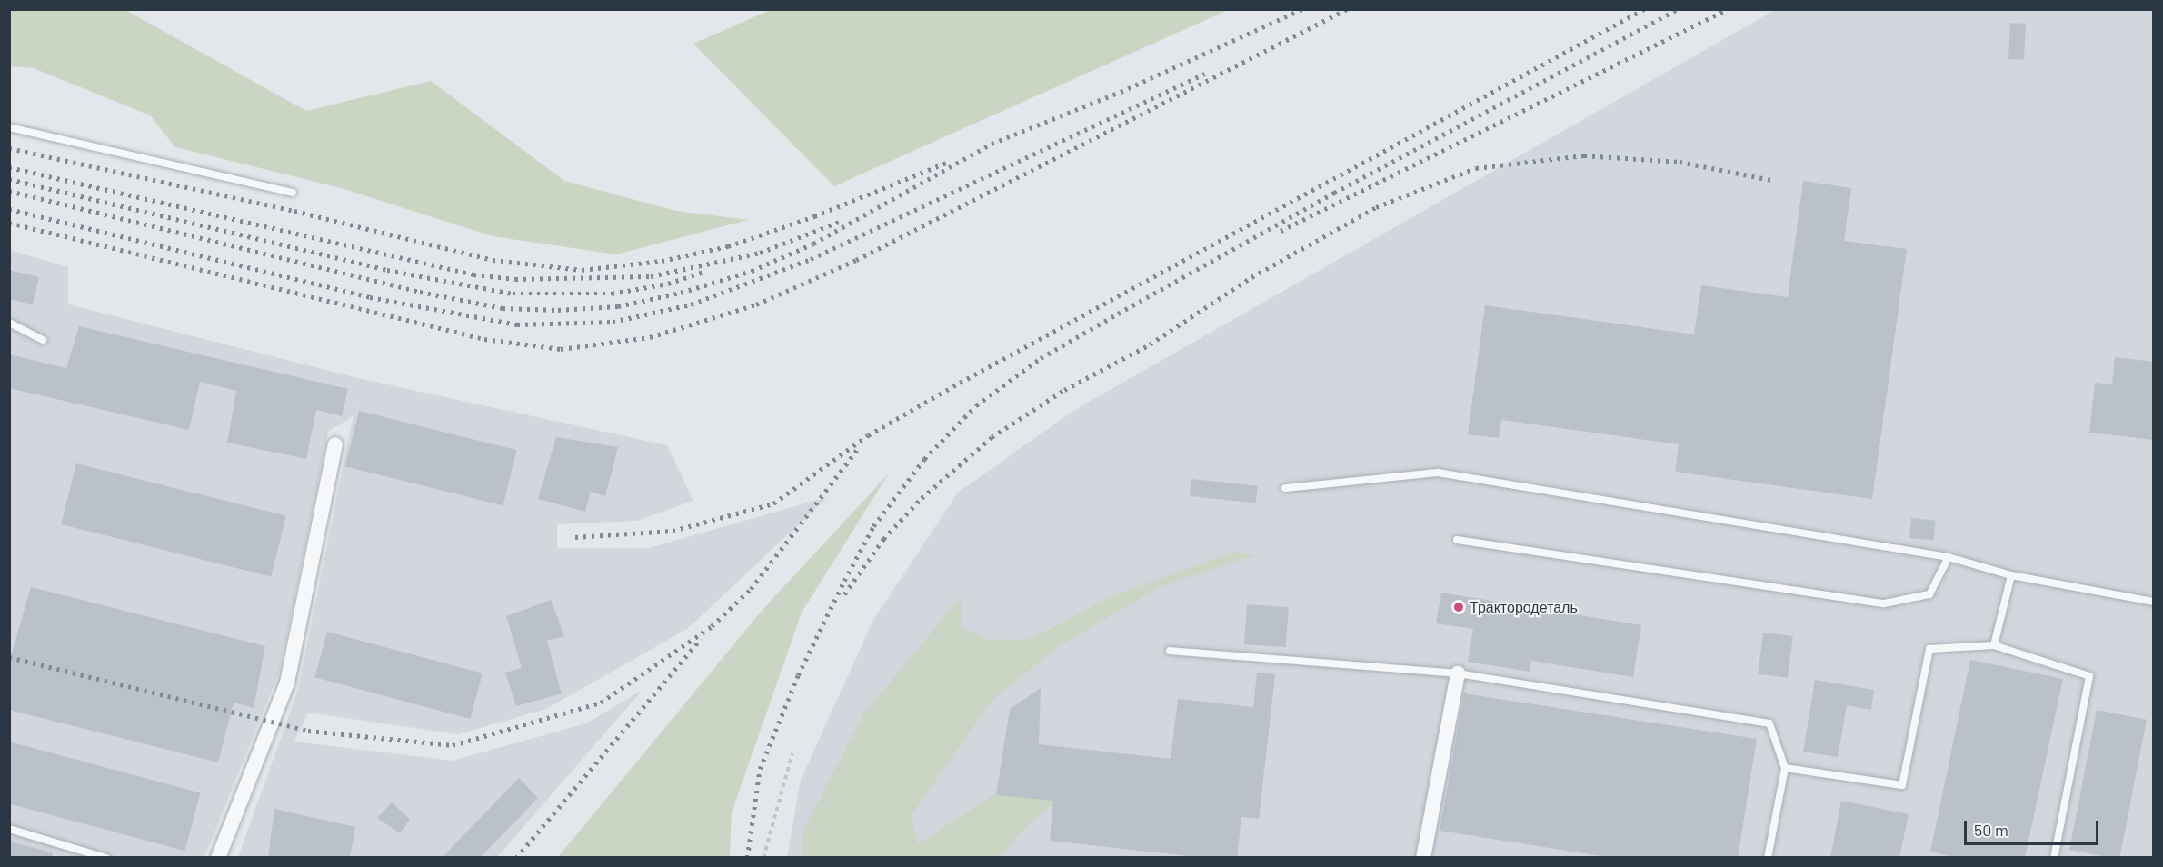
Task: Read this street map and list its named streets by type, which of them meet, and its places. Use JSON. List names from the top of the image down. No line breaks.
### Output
{"places":["Трактородеталь"],"scale_bar":"50 m"}
